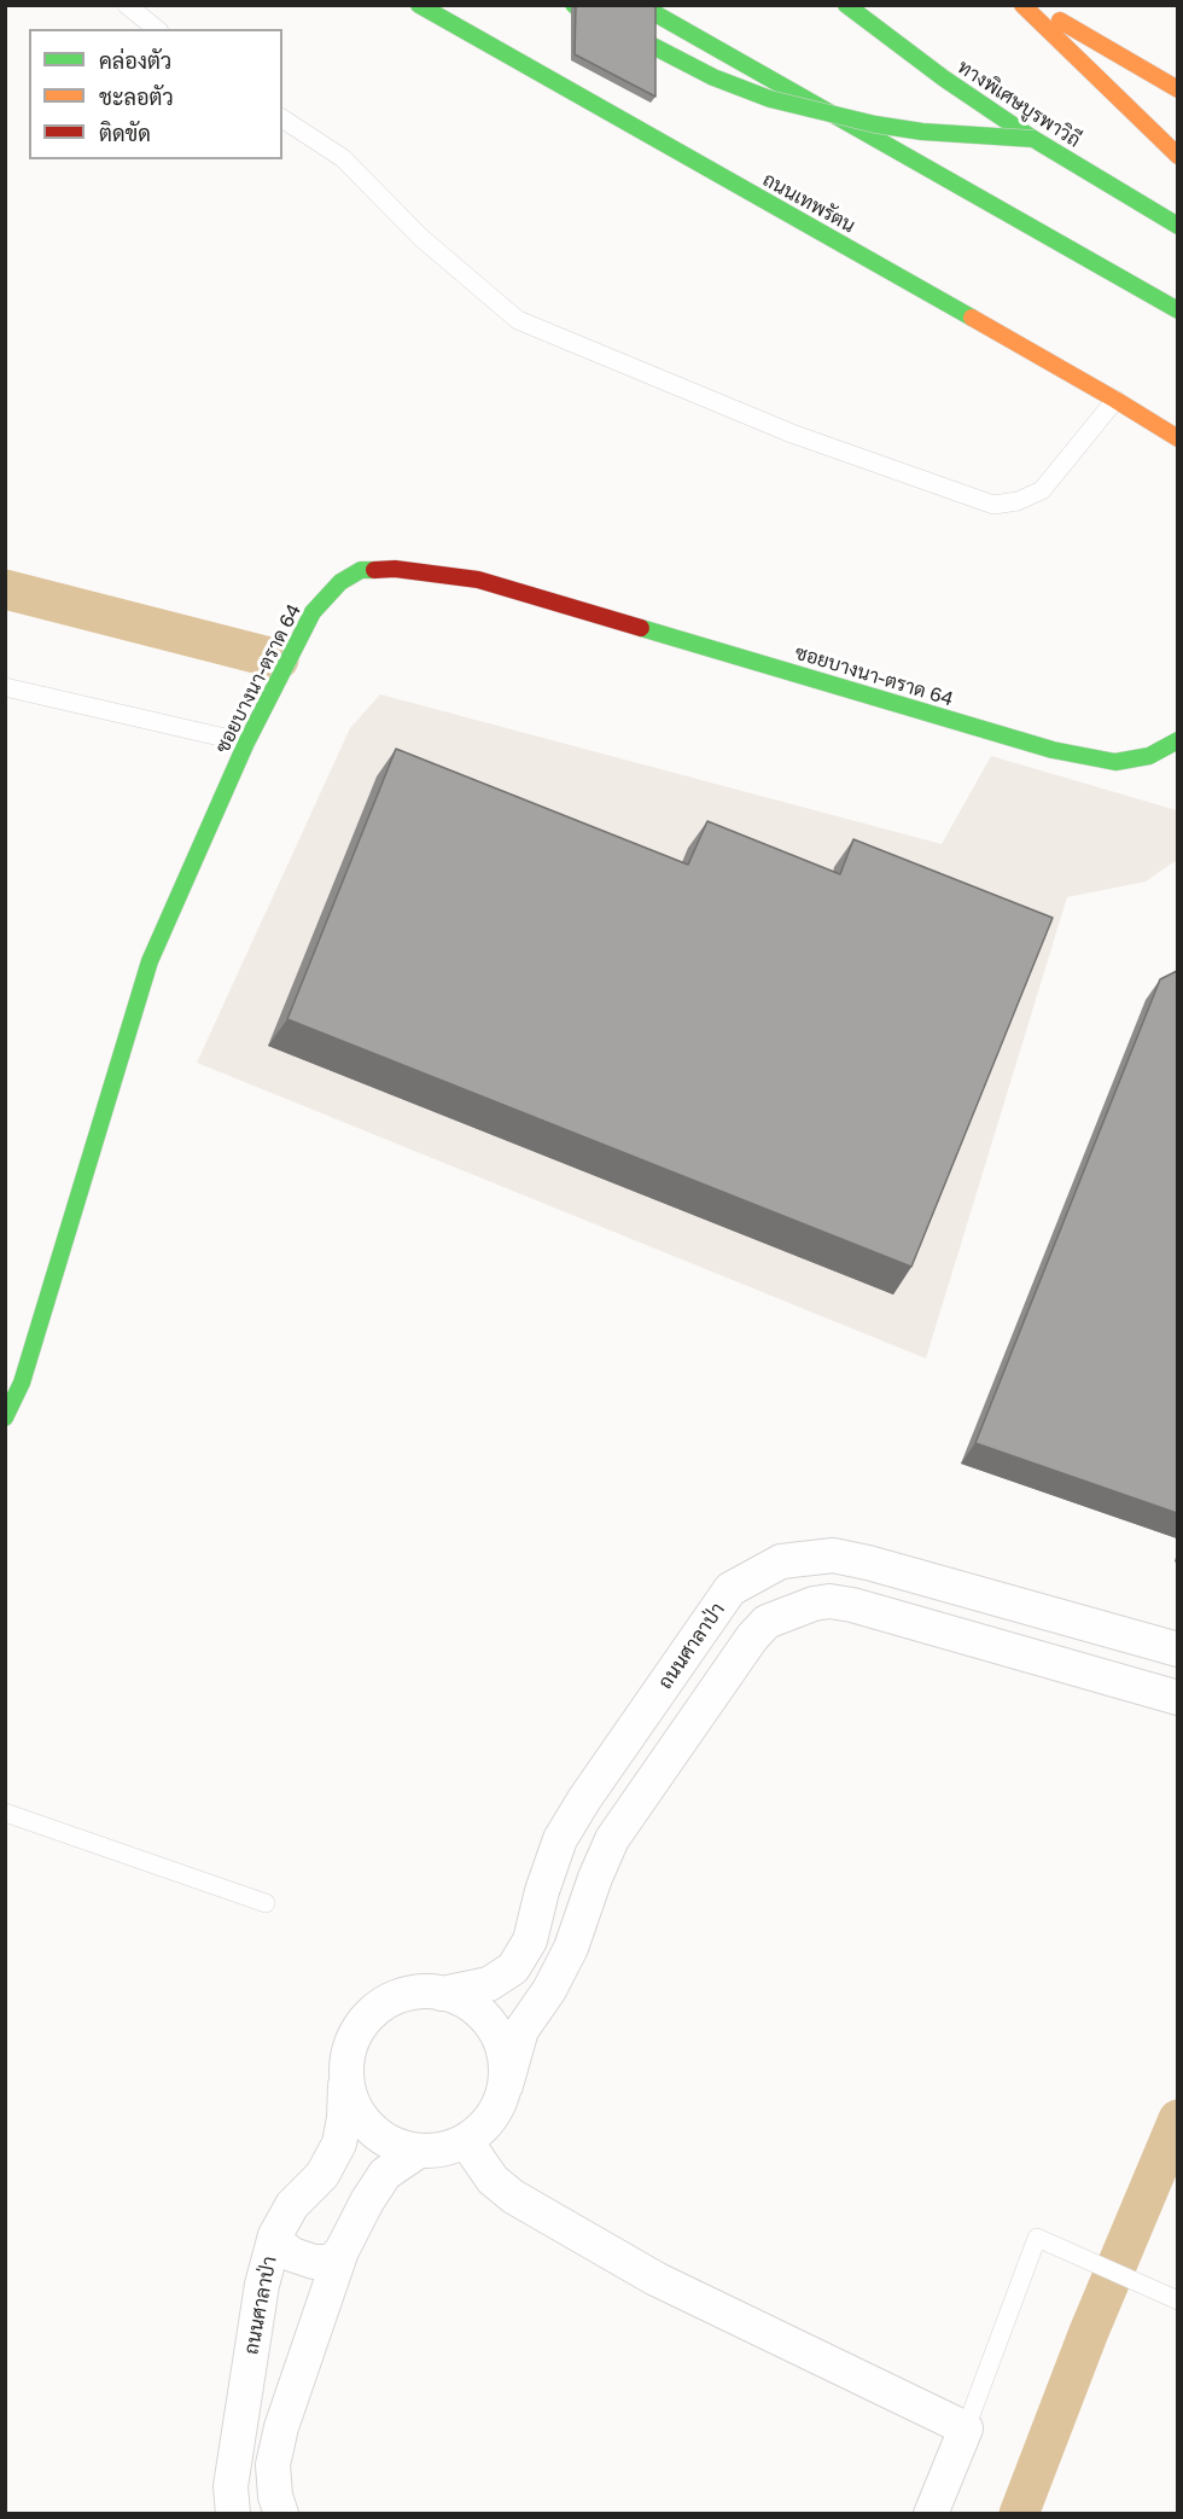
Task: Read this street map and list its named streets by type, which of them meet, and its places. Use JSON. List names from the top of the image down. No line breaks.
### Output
{"streets":{"main road":["ทางพิเศษบูรพาวิถี","ถนนเทพรัตน","ซอยบางนา-ตราด 64"],"street":["ถนนศาลาป่า"]},"legend":["คล่องตัว","ชะลอตัว","ติดขัด"]}
